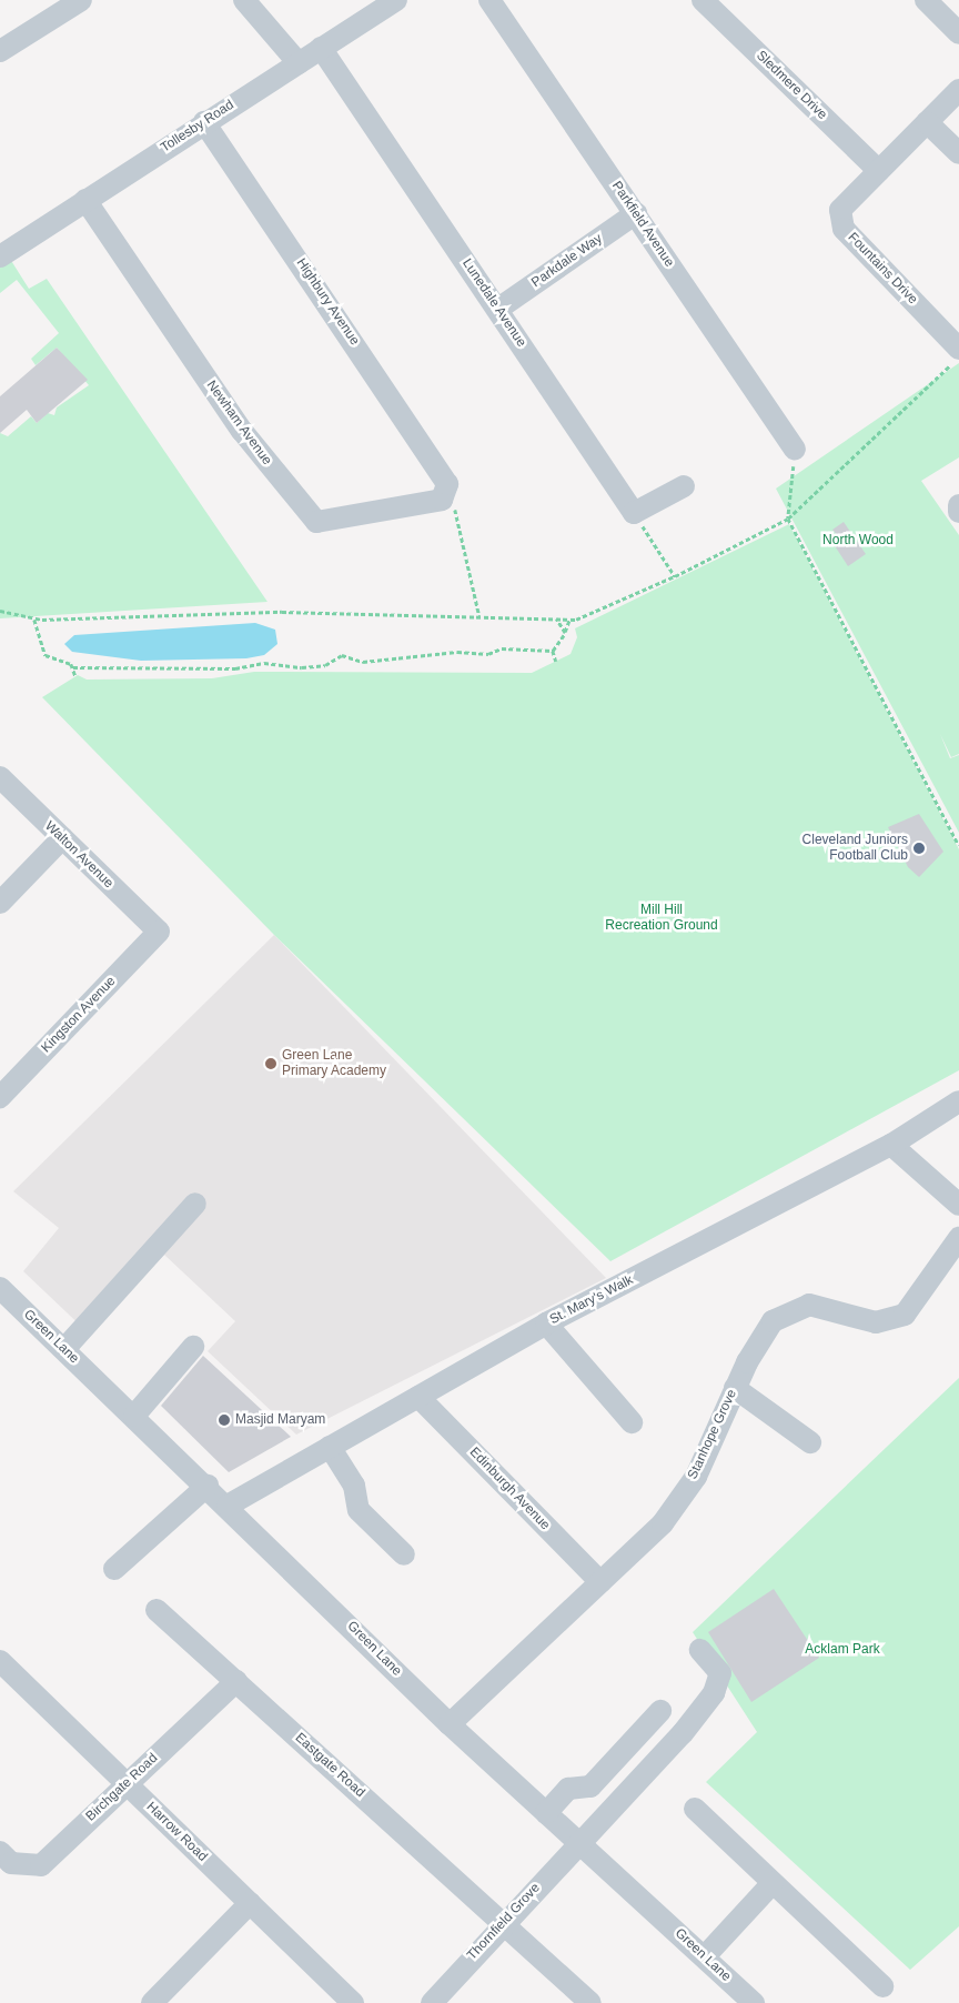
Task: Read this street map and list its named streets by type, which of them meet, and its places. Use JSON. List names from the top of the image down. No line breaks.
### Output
{"streets":{"street":["Sledmere Drive","Tollesby Road","Parkfield Avenue","Parkdale Way","Fountains Drive","Highbury Avenue","Lunedale Avenue","Newham Avenue","Walton Avenue","Kingston Avenue","St. Mary's Walk","Green Lane","Stanhope Grove","Edinburgh Avenue","Eastgate Road","Birchgate Road","Harrow Road","Thornfield Grove"]},"crossings":[["Sledmere Drive","Fountains Drive"],["Tollesby Road","Highbury Avenue"],["Tollesby Road","Lunedale Avenue"],["Tollesby Road","Newham Avenue"],["Parkfield Avenue","Parkdale Way"],["Parkdale Way","Lunedale Avenue"],["Highbury Avenue","Newham Avenue"],["Walton Avenue","Kingston Avenue"],["St. Mary's Walk","Green Lane"],["St. Mary's Walk","Edinburgh Avenue"],["Green Lane","Stanhope Grove"],["Green Lane","Thornfield Grove"],["Stanhope Grove","Edinburgh Avenue"],["Eastgate Road","Birchgate Road"],["Eastgate Road","Thornfield Grove"],["Birchgate Road","Harrow Road"]],"parks":["North Wood","Mill Hill Recreation Ground","Acklam Park"],"places":["Cleveland Juniors Football Club","Green Lane Primary Academy","Masjid Maryam"]}
